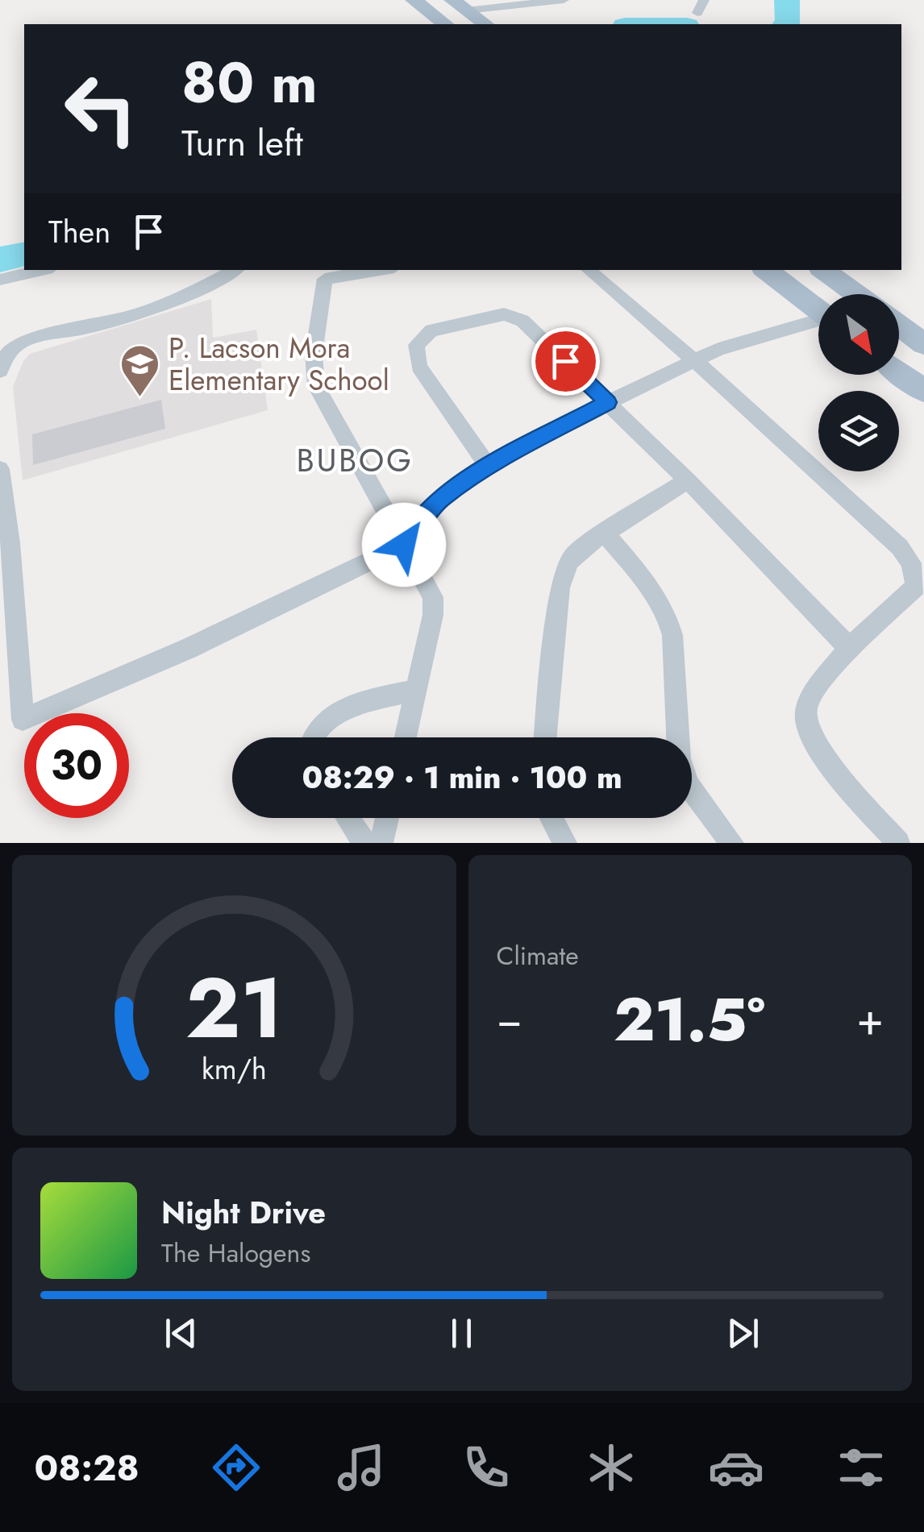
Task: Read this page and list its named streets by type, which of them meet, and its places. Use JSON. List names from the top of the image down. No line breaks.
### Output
{"districts":["BUBOG"],"places":{"school or university":["P. Lacson Mora Elementary School"]},"north":"bottom right","page":{"turn":["80 m","Turn left"],"then":"Then","limit":"30","trip":"08:29 · 1 min · 100 m","tile":"Climate","heat":["−","21.5°","+"],"song":["Night Drive","The Halogens"],"tabs":"08:28","gauge":["21","km/h"]}}
